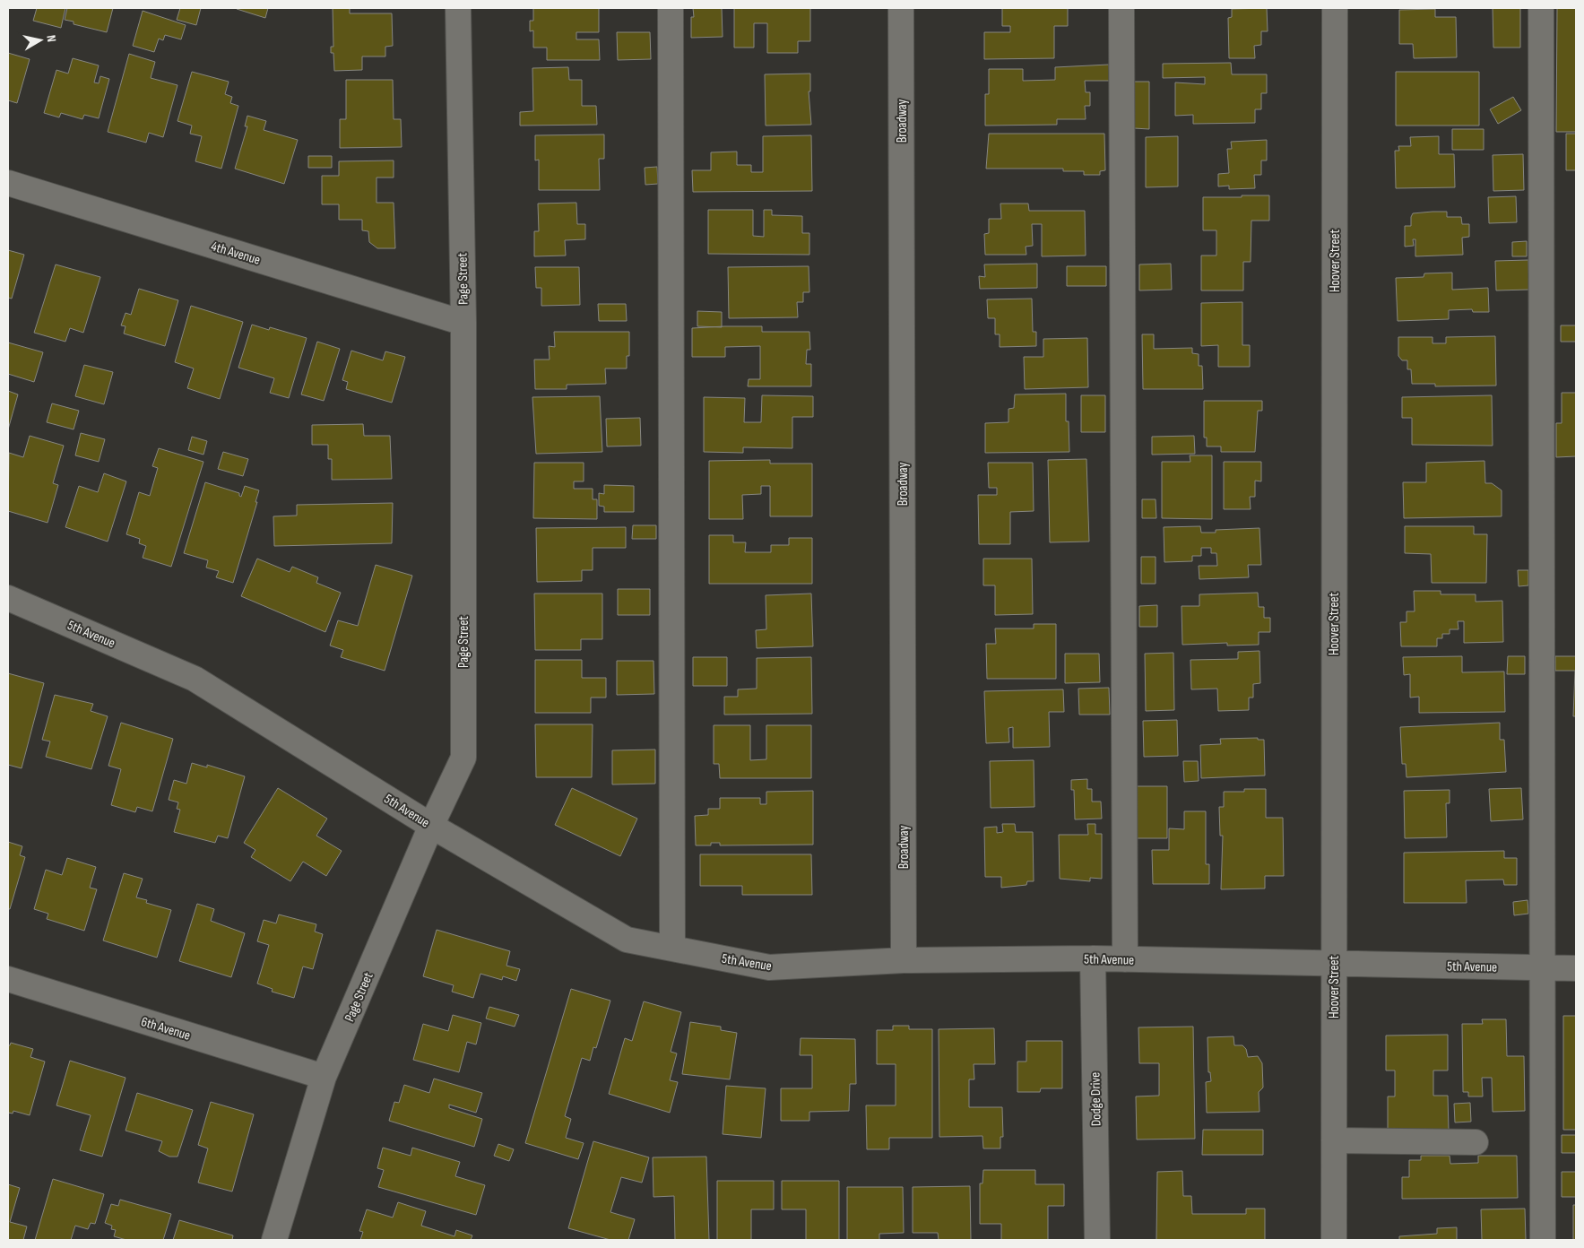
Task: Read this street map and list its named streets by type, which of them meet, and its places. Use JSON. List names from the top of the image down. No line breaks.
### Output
{"streets":{"street":["Broadway","4th Avenue","Hoover Street","Page Street","5th Avenue","6th Avenue","Dodge Drive"]},"crossings":[["Broadway","5th Avenue"],["4th Avenue","Page Street"],["Hoover Street","5th Avenue"],["Page Street","5th Avenue"],["Page Street","6th Avenue"],["5th Avenue","Dodge Drive"]],"north":"right"}
